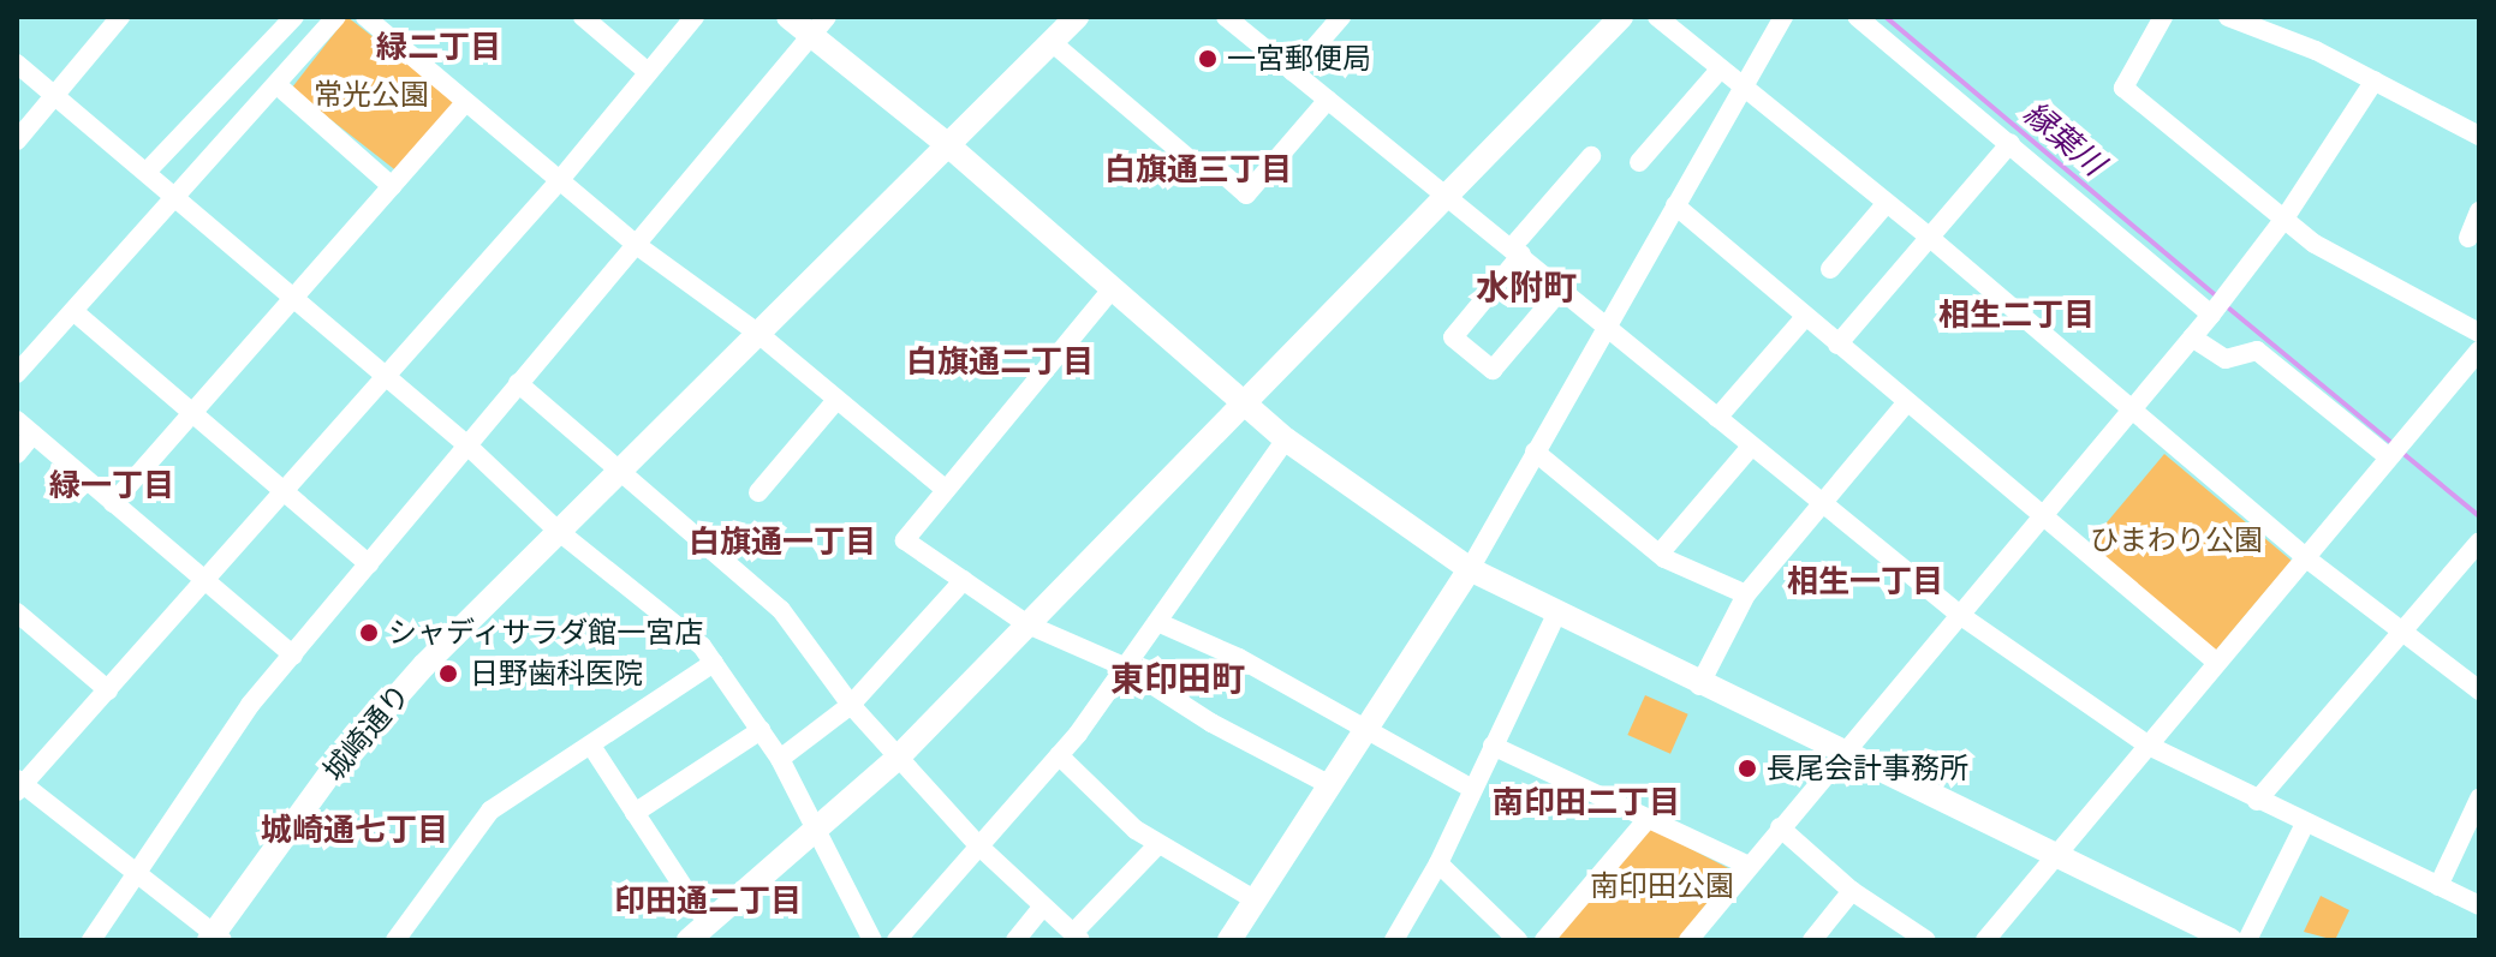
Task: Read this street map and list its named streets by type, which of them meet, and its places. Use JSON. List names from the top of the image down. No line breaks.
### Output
{"streets":{"street":["城崎通り"]},"districts":["緑二丁目","白旗通三丁目","水附町","相生二丁目","白旗通二丁目","緑一丁目","白旗通一丁目","相生一丁目","東印田町","南印田二丁目","城崎通七丁目","印田通二丁目"],"water":["縁葉川"],"parks":["常光公園","ひまわり公園","南印田公園"],"places":["一宮郵便局","シャディサラダ館一宮店","日野歯科医院","長尾会計事務所"]}
